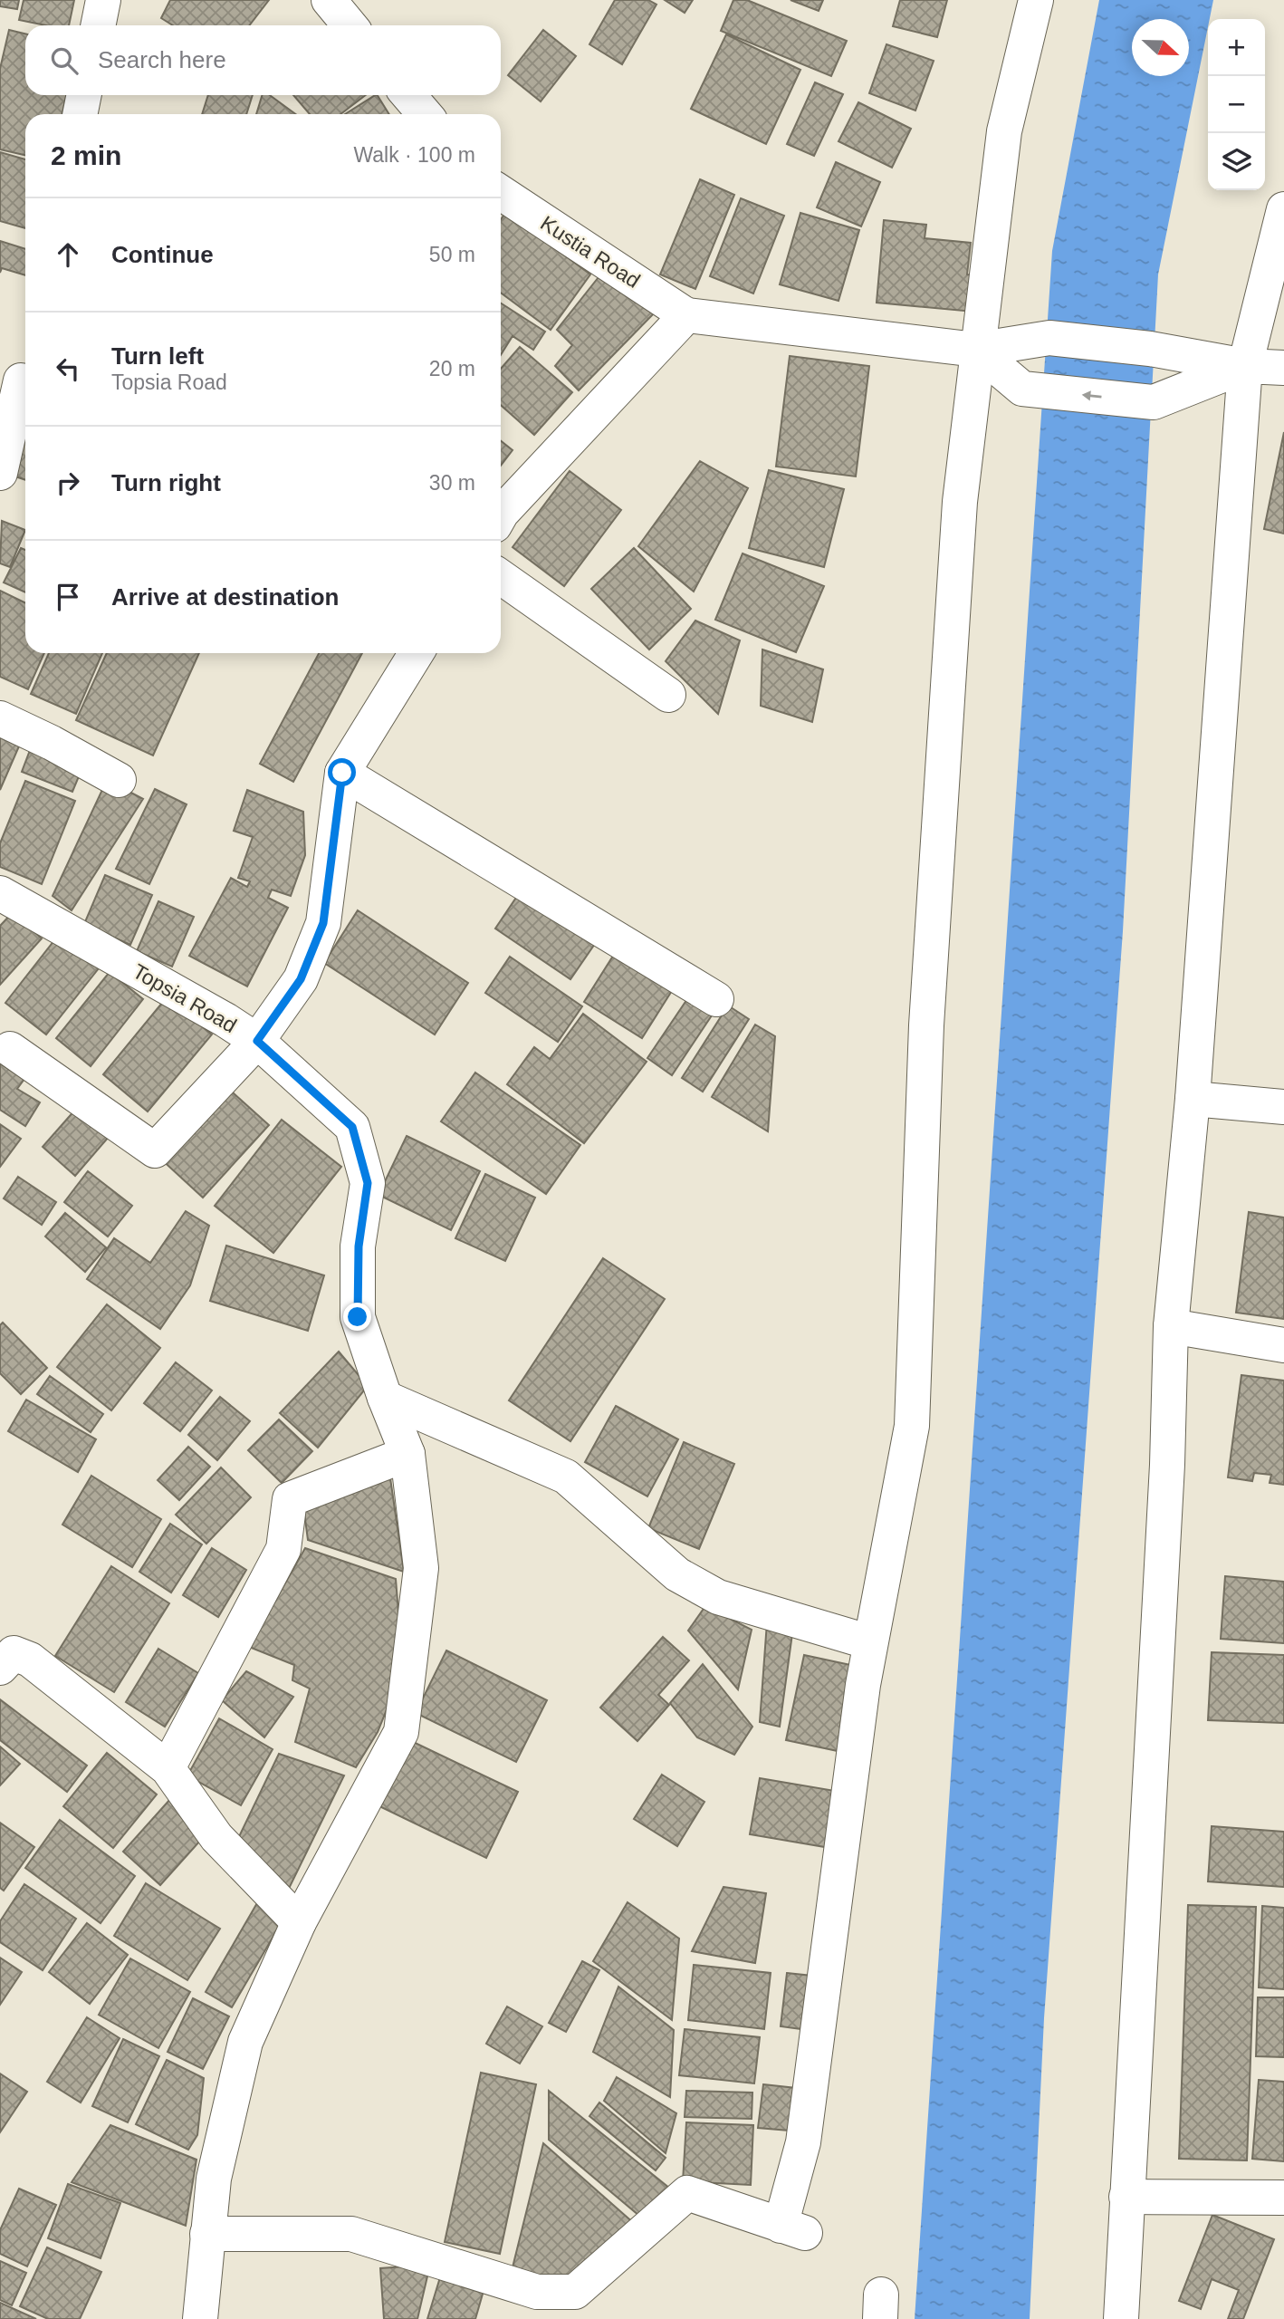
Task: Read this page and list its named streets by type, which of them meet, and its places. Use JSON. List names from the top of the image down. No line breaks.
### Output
{"streets":{"street":["Kustia Road","Topsia Road"]},"north":"right","page":{"map_buttons":["+","−"],"search":"Search here","heading":["2 min","Walk · 100 m"],"list":[["Continue","50 m"],["Turn left","Topsia Road","20 m"],["Turn right","30 m"],"Arrive at destination"]}}
